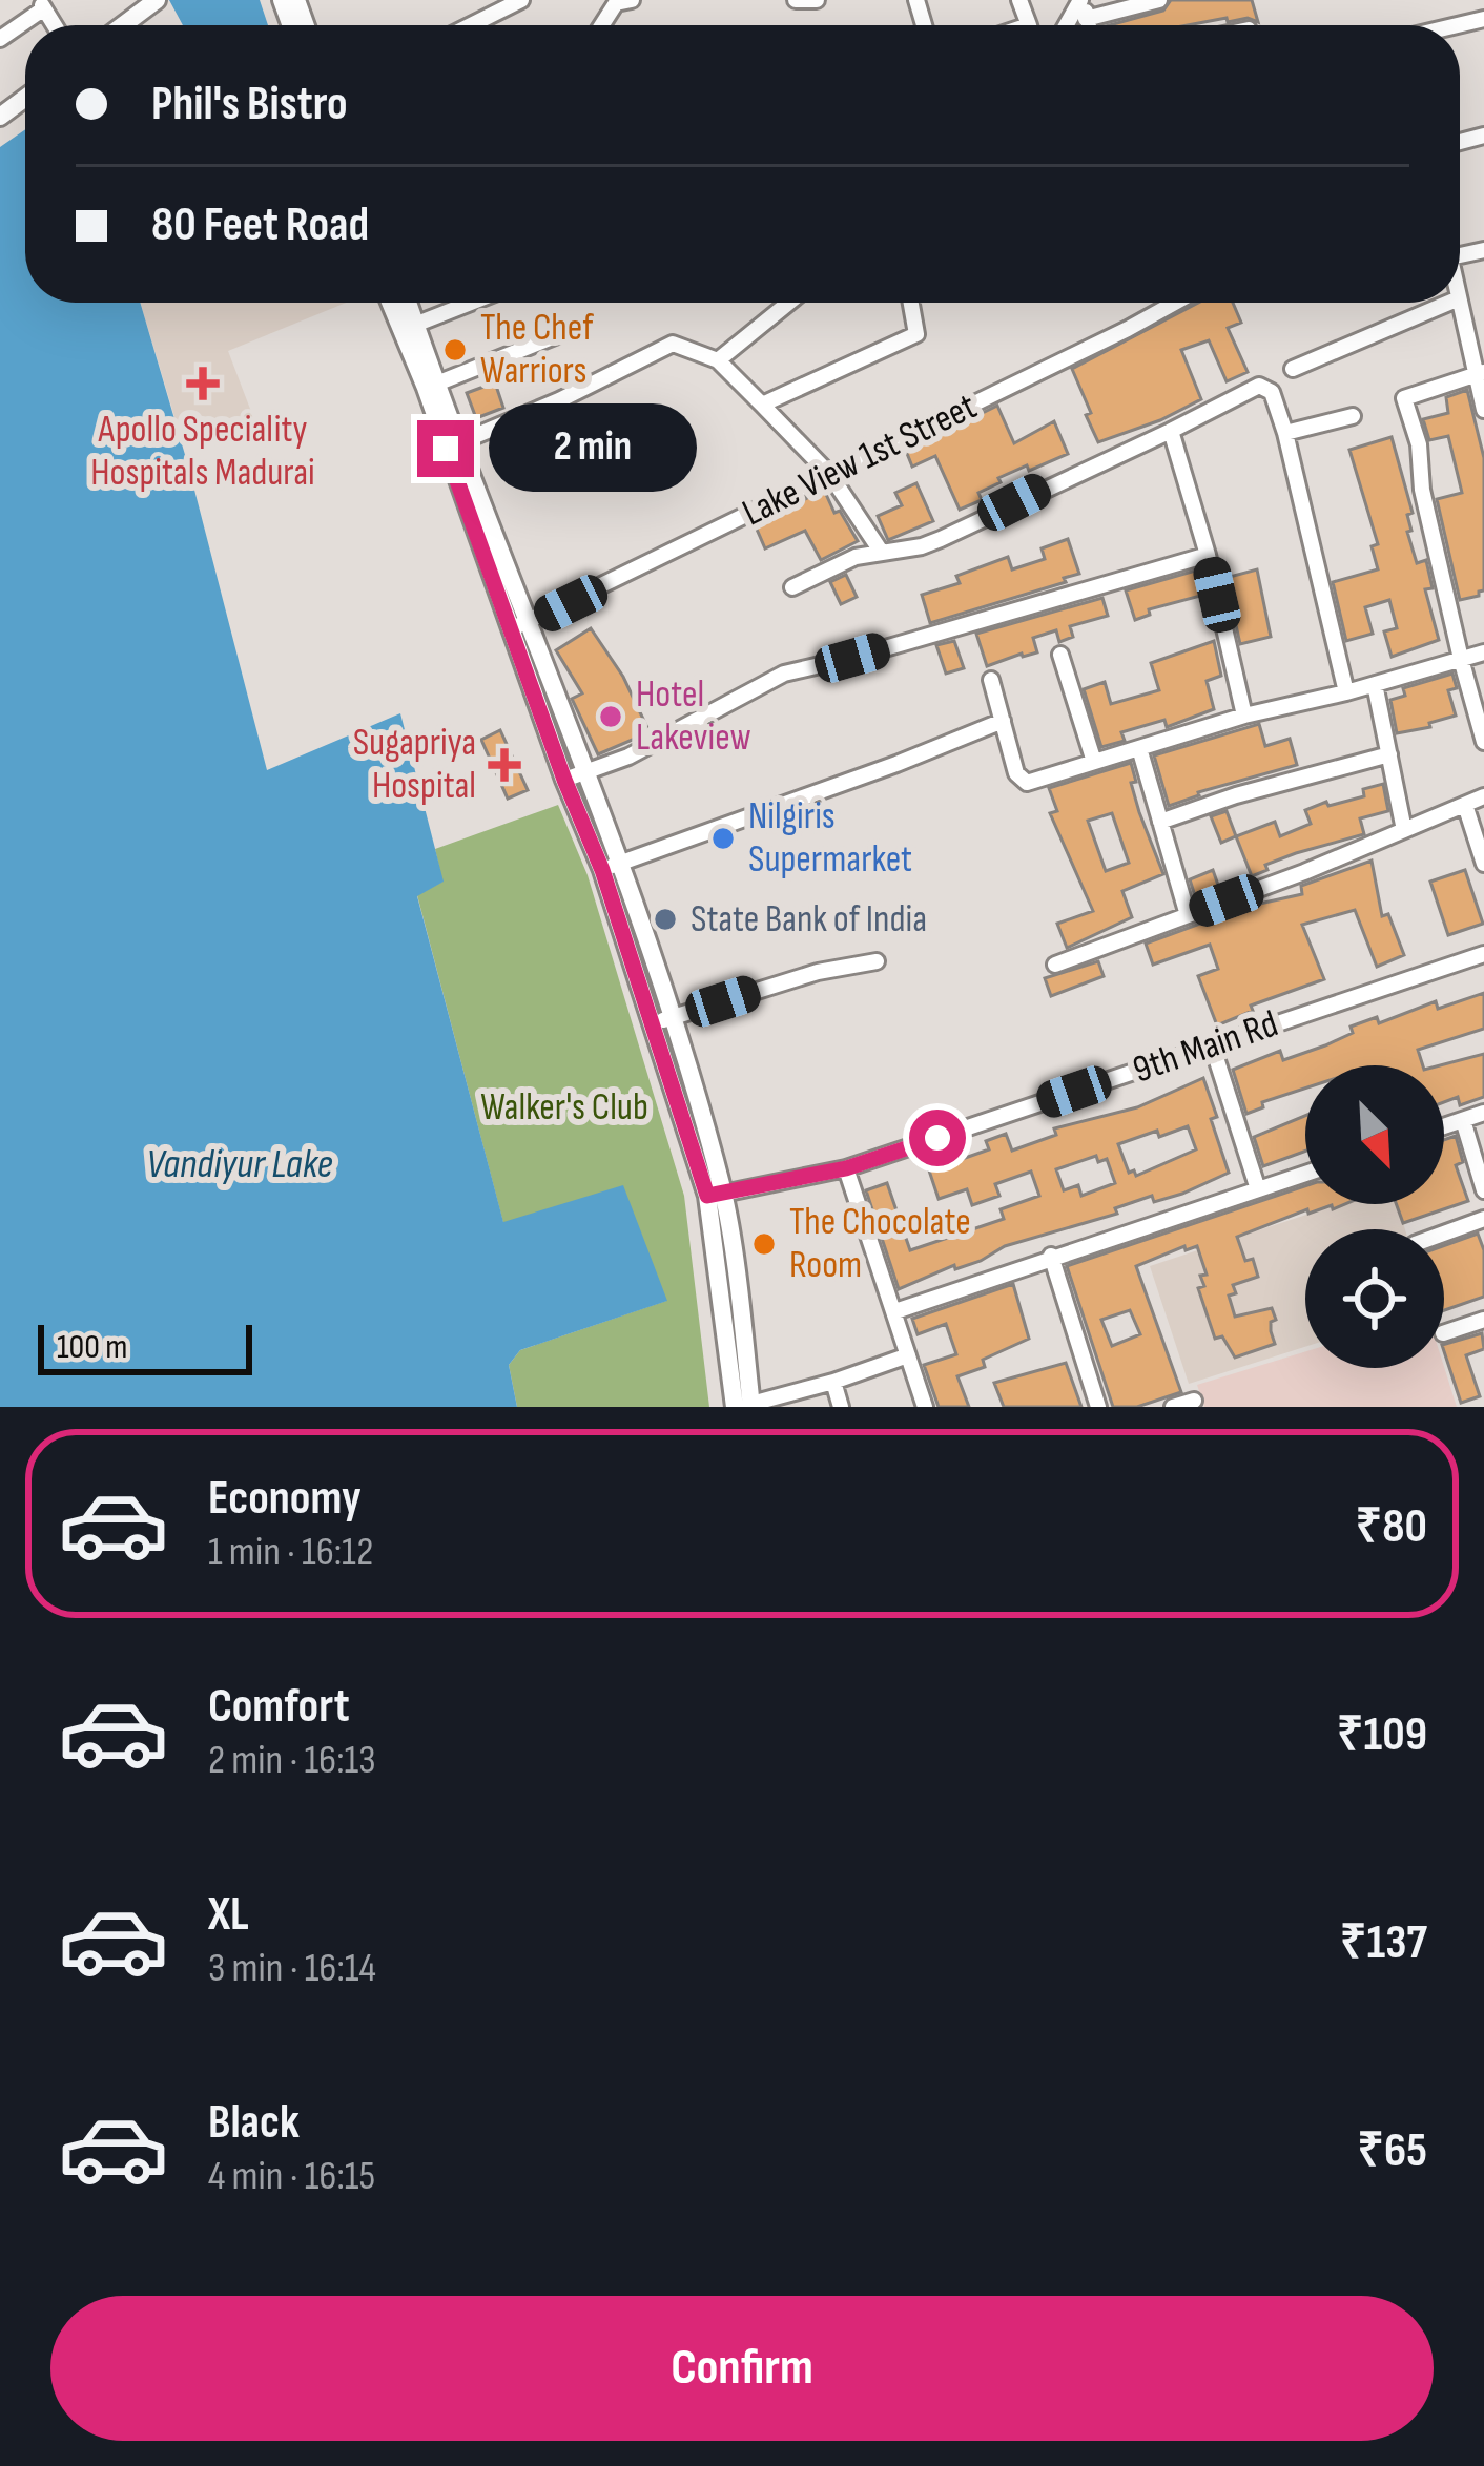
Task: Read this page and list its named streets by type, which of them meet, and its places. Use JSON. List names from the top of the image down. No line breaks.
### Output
{"streets":{"street":["Lake View 1st Street","9th Main Rd"]},"water":["Vandiyur Lake"],"parks":["Walker's Club"],"places":{"other":["The Chef Warriors","Hotel Lakeview","Nilgiris Supermarket","State Bank of India","The Chocolate Room"],"health":["Apollo Speciality Hospitals Madurai","Sugapriya Hospital"]},"scale_bar":"100 m","north":"bottom right","page":{"banner":["Phil's Bistro","80 Feet Road"],"bubble":"2 min","scale":"100 m","list":[{"name":"Economy","note":"1 min · 16:12","value":"₹80"},{"name":"Comfort","note":"2 min · 16:13","value":"₹109"},{"name":"XL","note":"3 min · 16:14","value":"₹137"},{"name":"Black","note":"4 min · 16:15","value":"₹65"}],"buttons":"Confirm"}}
